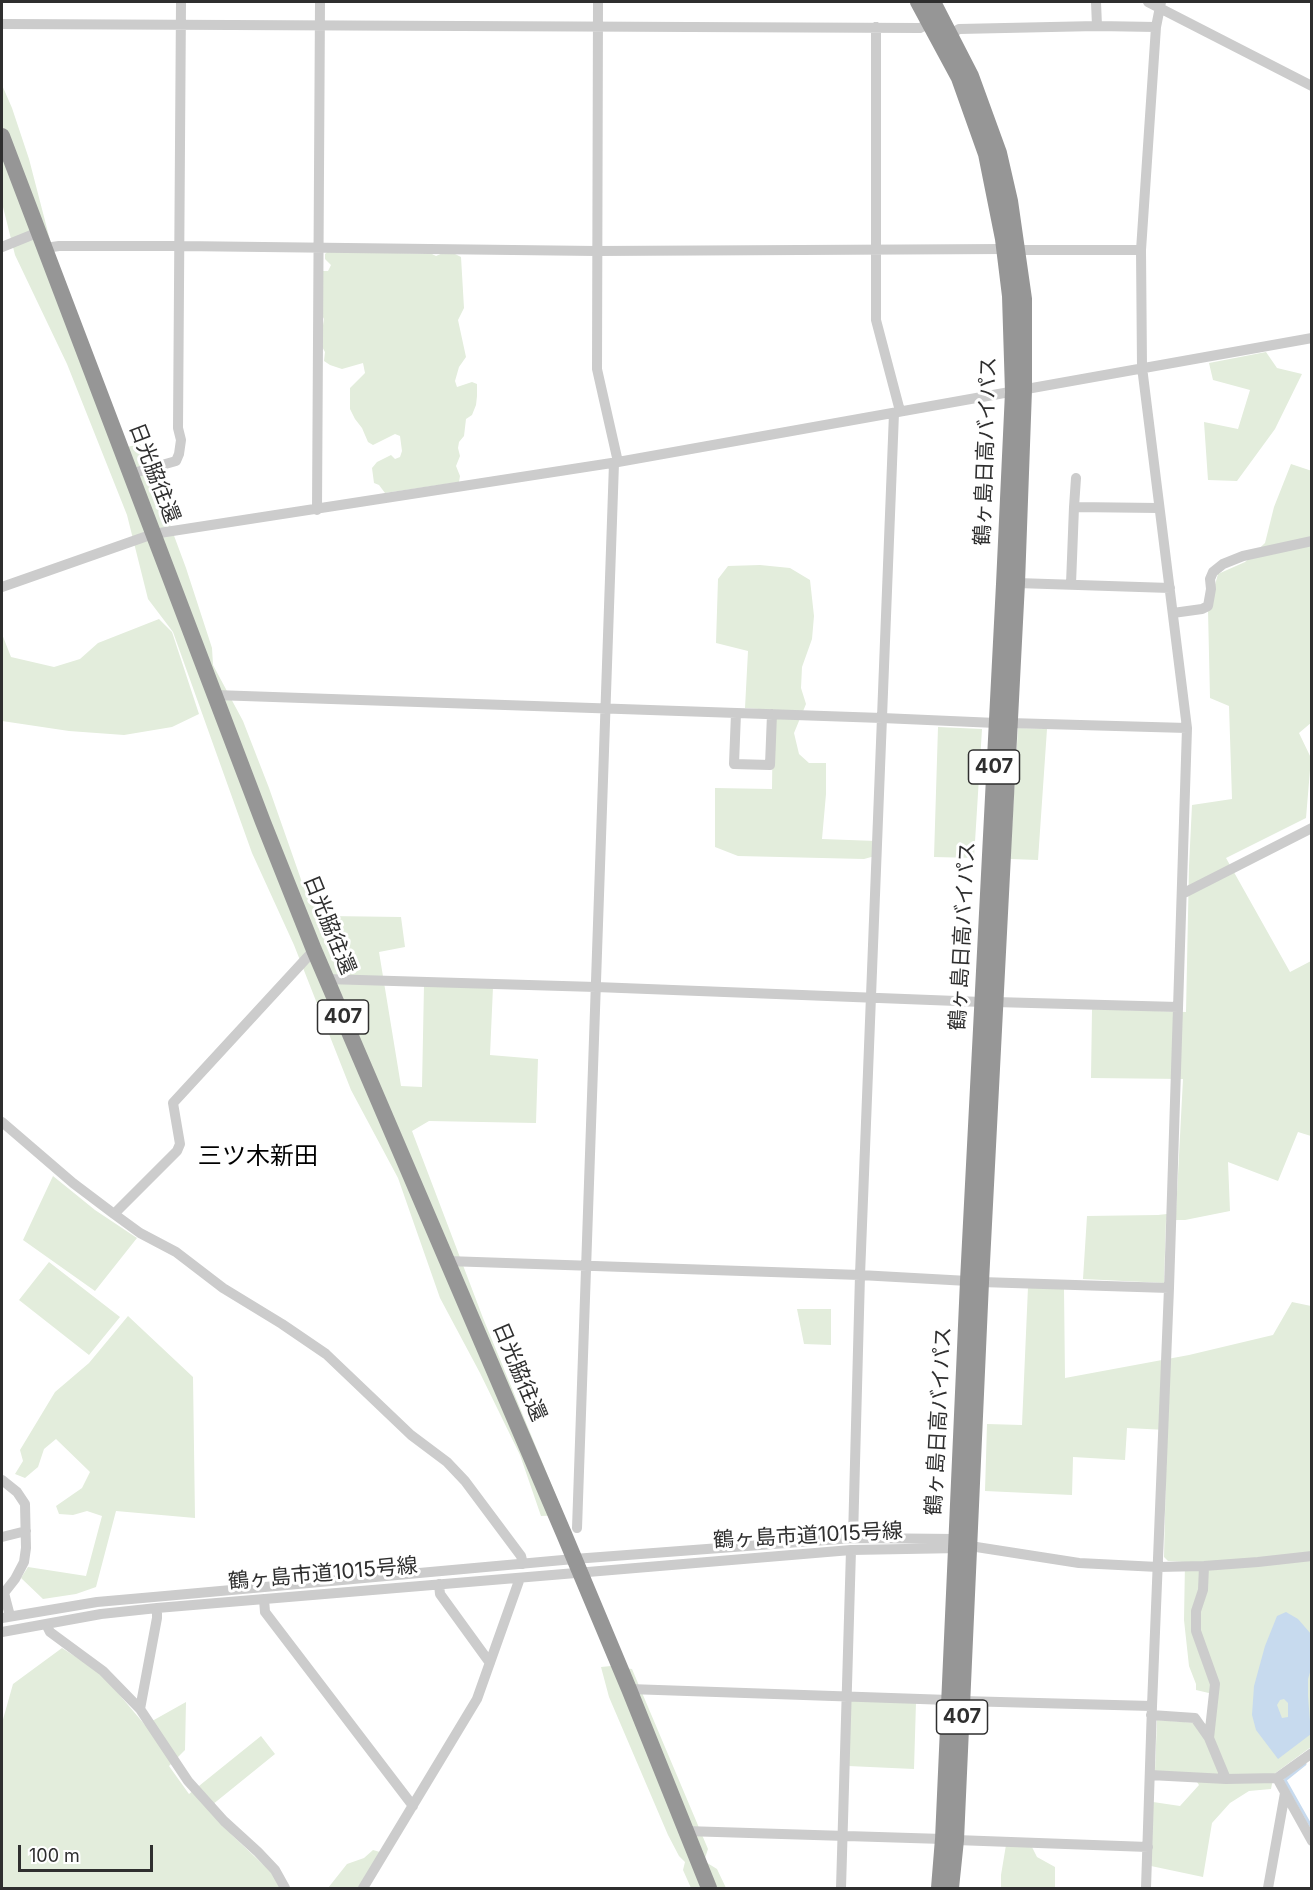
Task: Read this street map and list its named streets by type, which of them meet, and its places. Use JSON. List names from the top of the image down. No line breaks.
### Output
{"streets":{"highway":["鶴ヶ島日高バイパス","日光脇往還","407"],"street":["鶴ヶ島市道1015号線"]},"crossings":[["鶴ヶ島日高バイパス","鶴ヶ島市道1015号線"],["日光脇往還","鶴ヶ島市道1015号線"]],"districts":["三ツ木新田"],"scale_bar":"100 m"}
